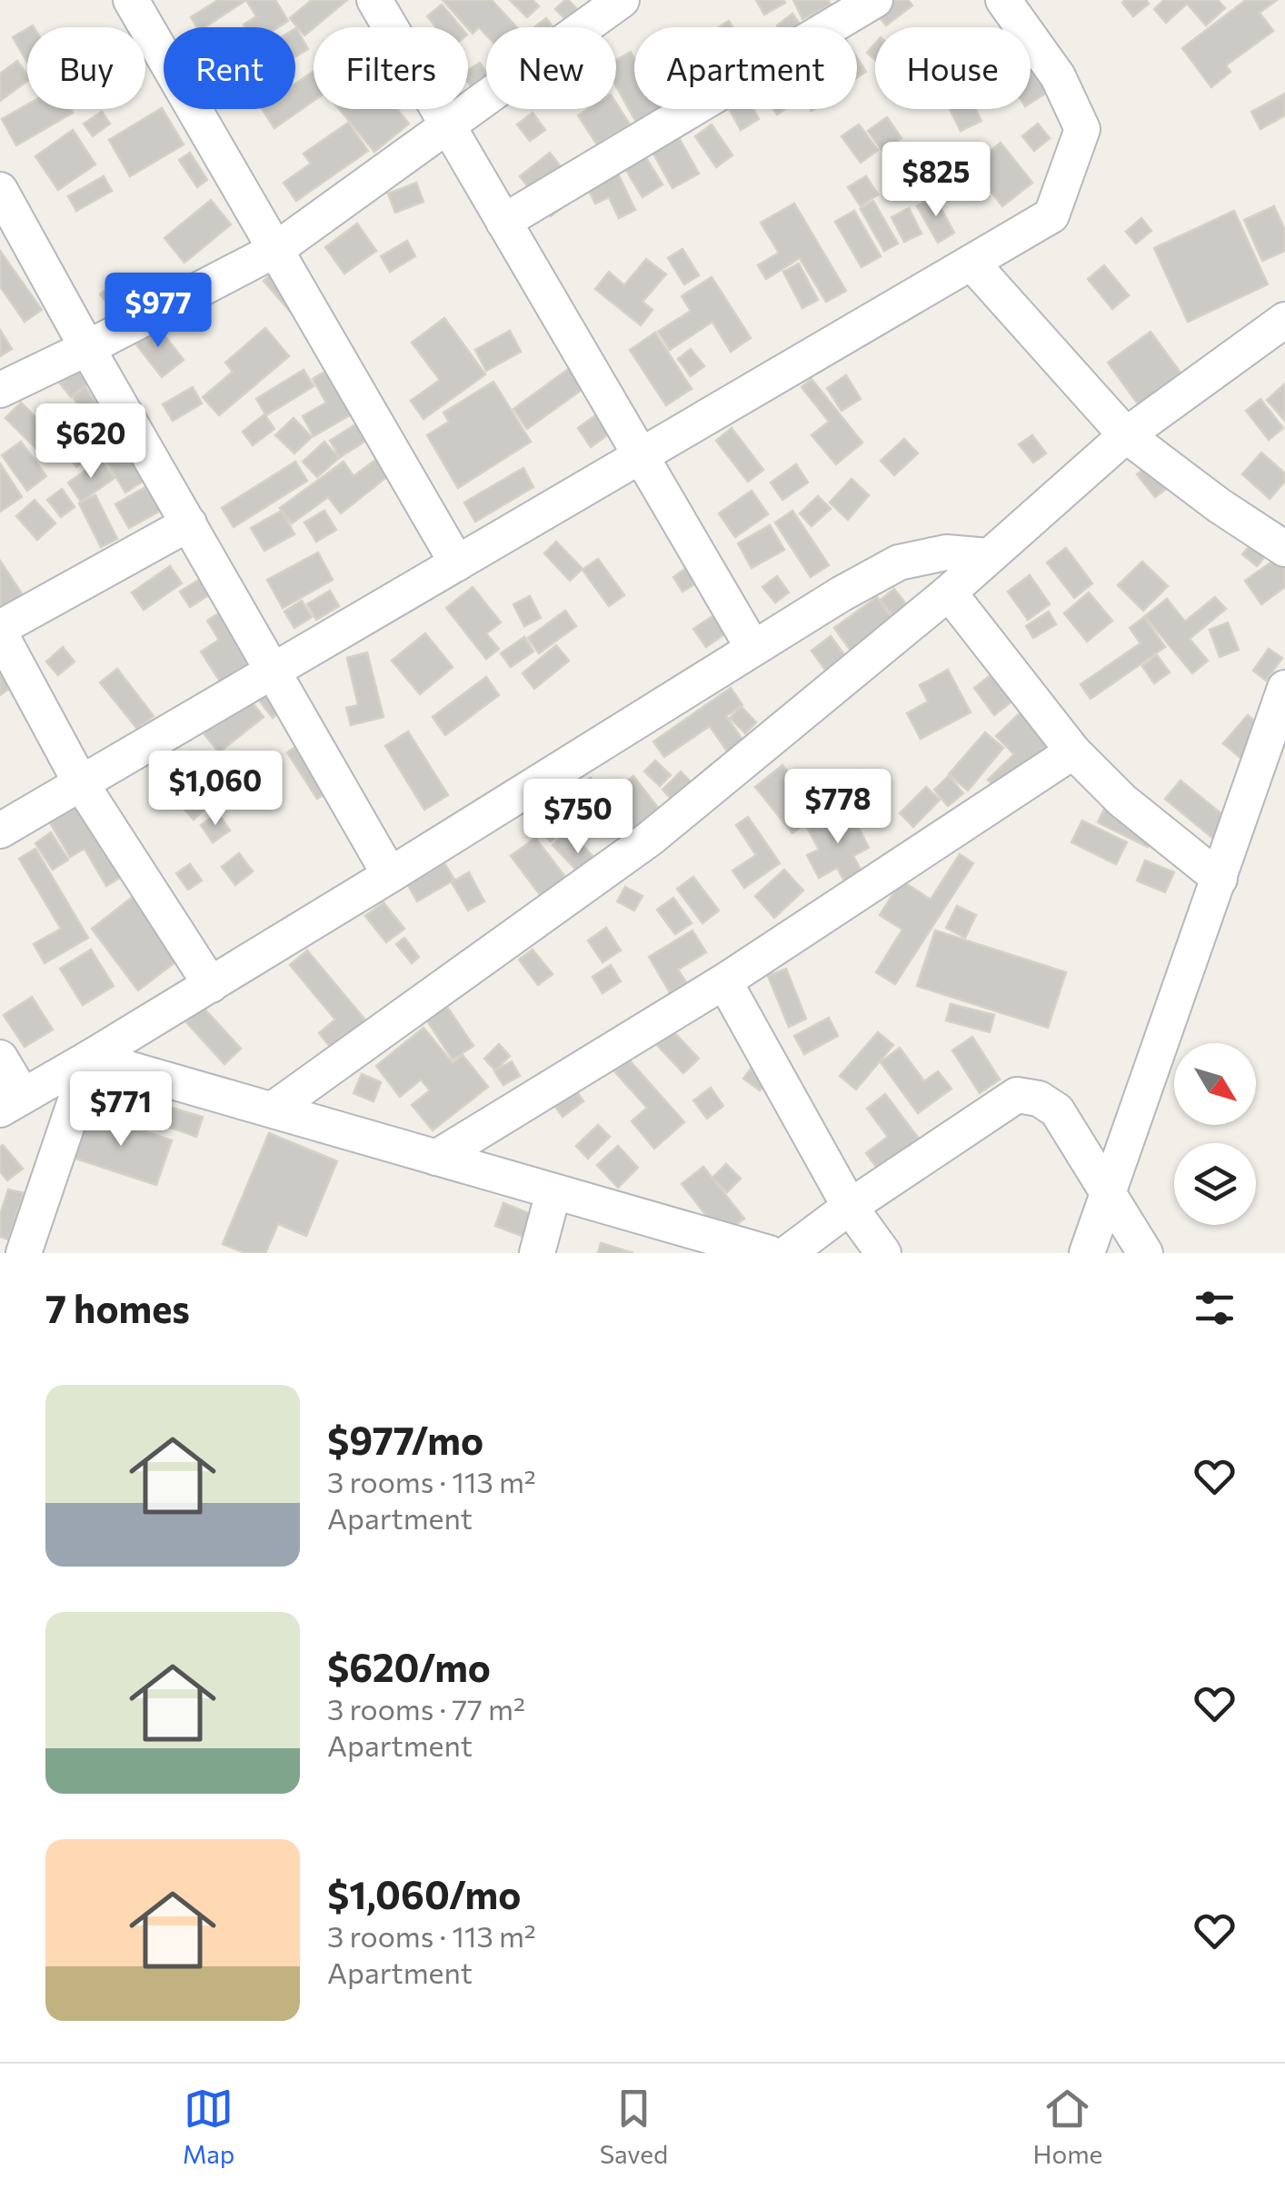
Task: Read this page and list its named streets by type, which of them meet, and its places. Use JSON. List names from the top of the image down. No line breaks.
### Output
{"north":"bottom right","page":{"chip":["Buy","Rent","Filters","New","Apartment","House"],"price":["$825","$977","$620","$1,060","$778","$750","$771"],"heading":"7 homes","list":[{"name":"$977/mo","note":"3 rooms · 113 m² · Apartment"},{"name":"$620/mo","note":"3 rooms · 77 m² · Apartment"},{"name":"$1,060/mo","note":"3 rooms · 113 m² · Apartment"}],"tabs":["Map","Saved","Home"]}}
